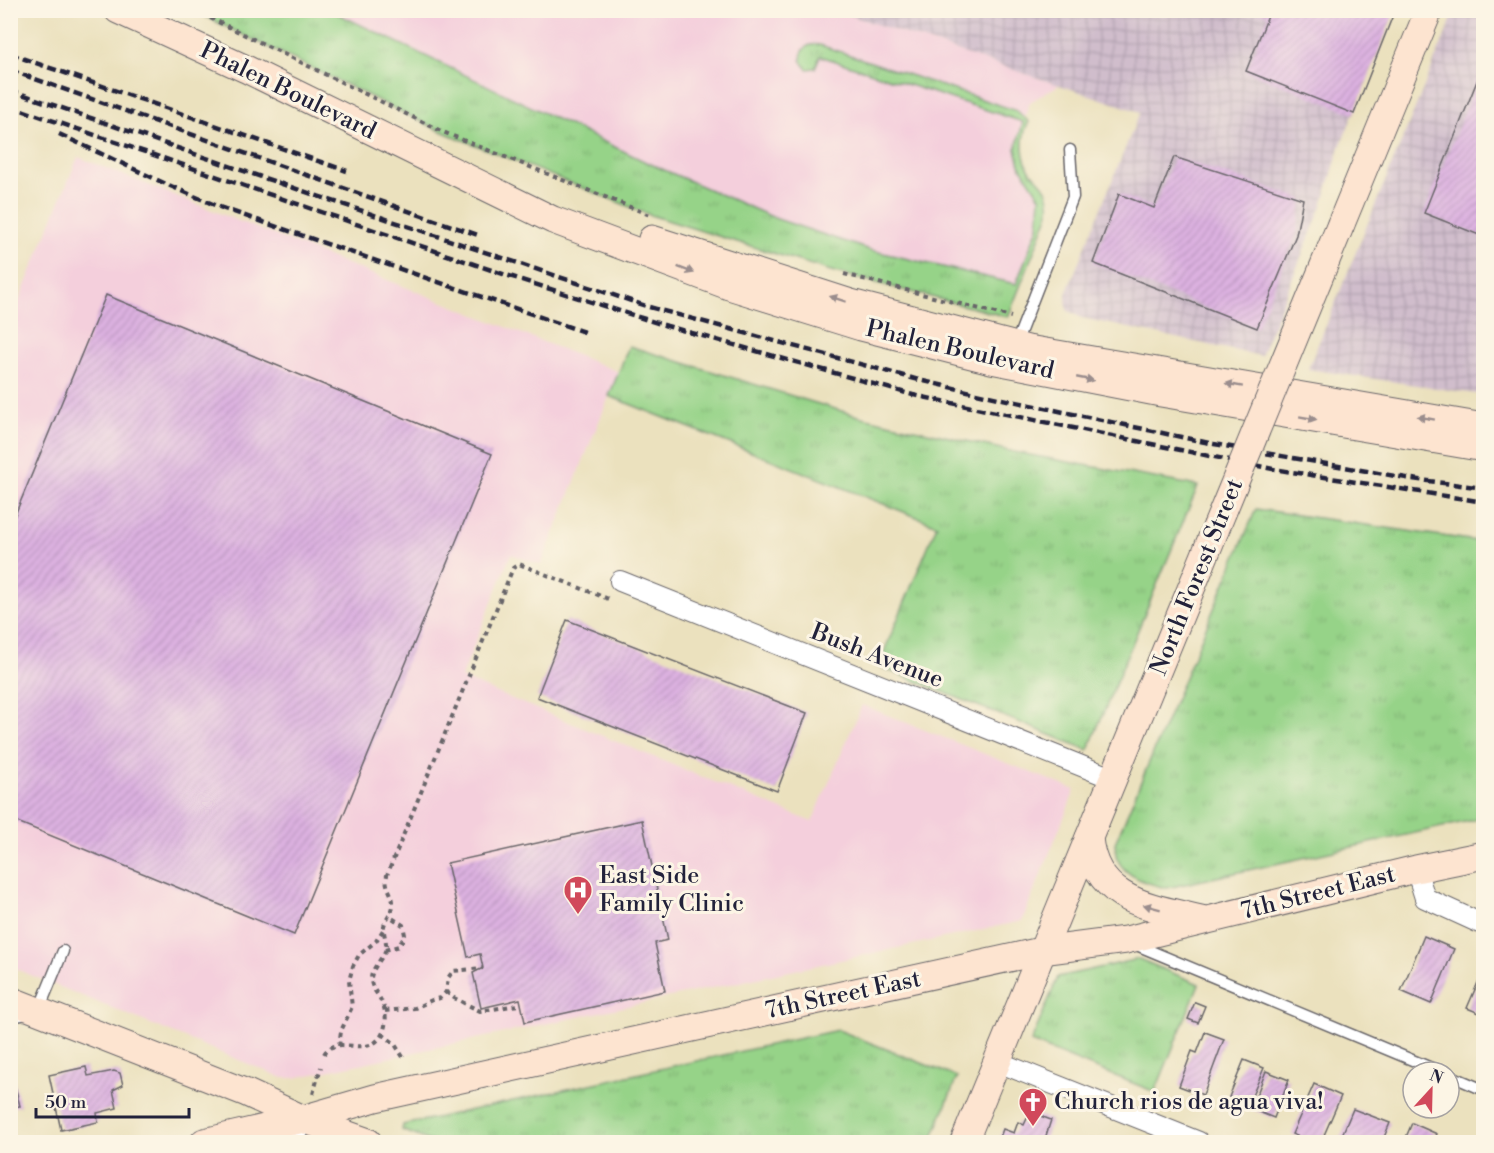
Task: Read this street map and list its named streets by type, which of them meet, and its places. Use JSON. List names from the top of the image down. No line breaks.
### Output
{"streets":{"street":["Phalen Boulevard","North Forest Street","Bush Avenue","7th Street East"]},"crossings":[["North Forest Street","Bush Avenue"],["North Forest Street","7th Street East"]],"places":{"hospital":["East Side Family Clinic"],"church":["Church rios de agua viva!"]},"scale_bar":"50 m","north":"top"}
